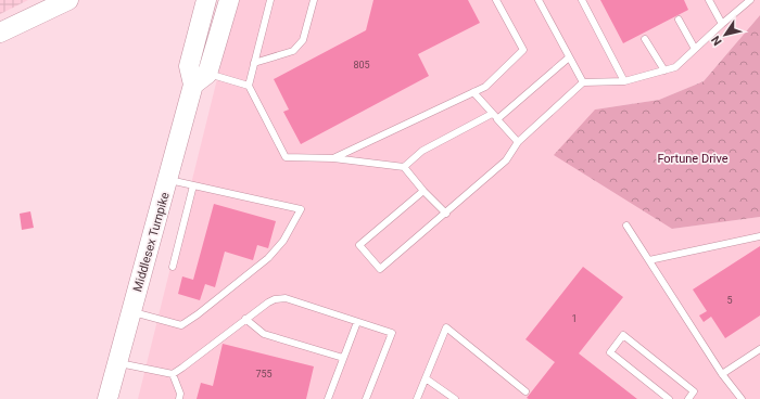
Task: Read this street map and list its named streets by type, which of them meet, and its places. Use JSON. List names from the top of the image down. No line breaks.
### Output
{"streets":{"main road":["Middlesex Turnpike"]},"parks":["Fortune Drive"],"house_numbers":["805","5","1","755"],"north":"bottom left"}
